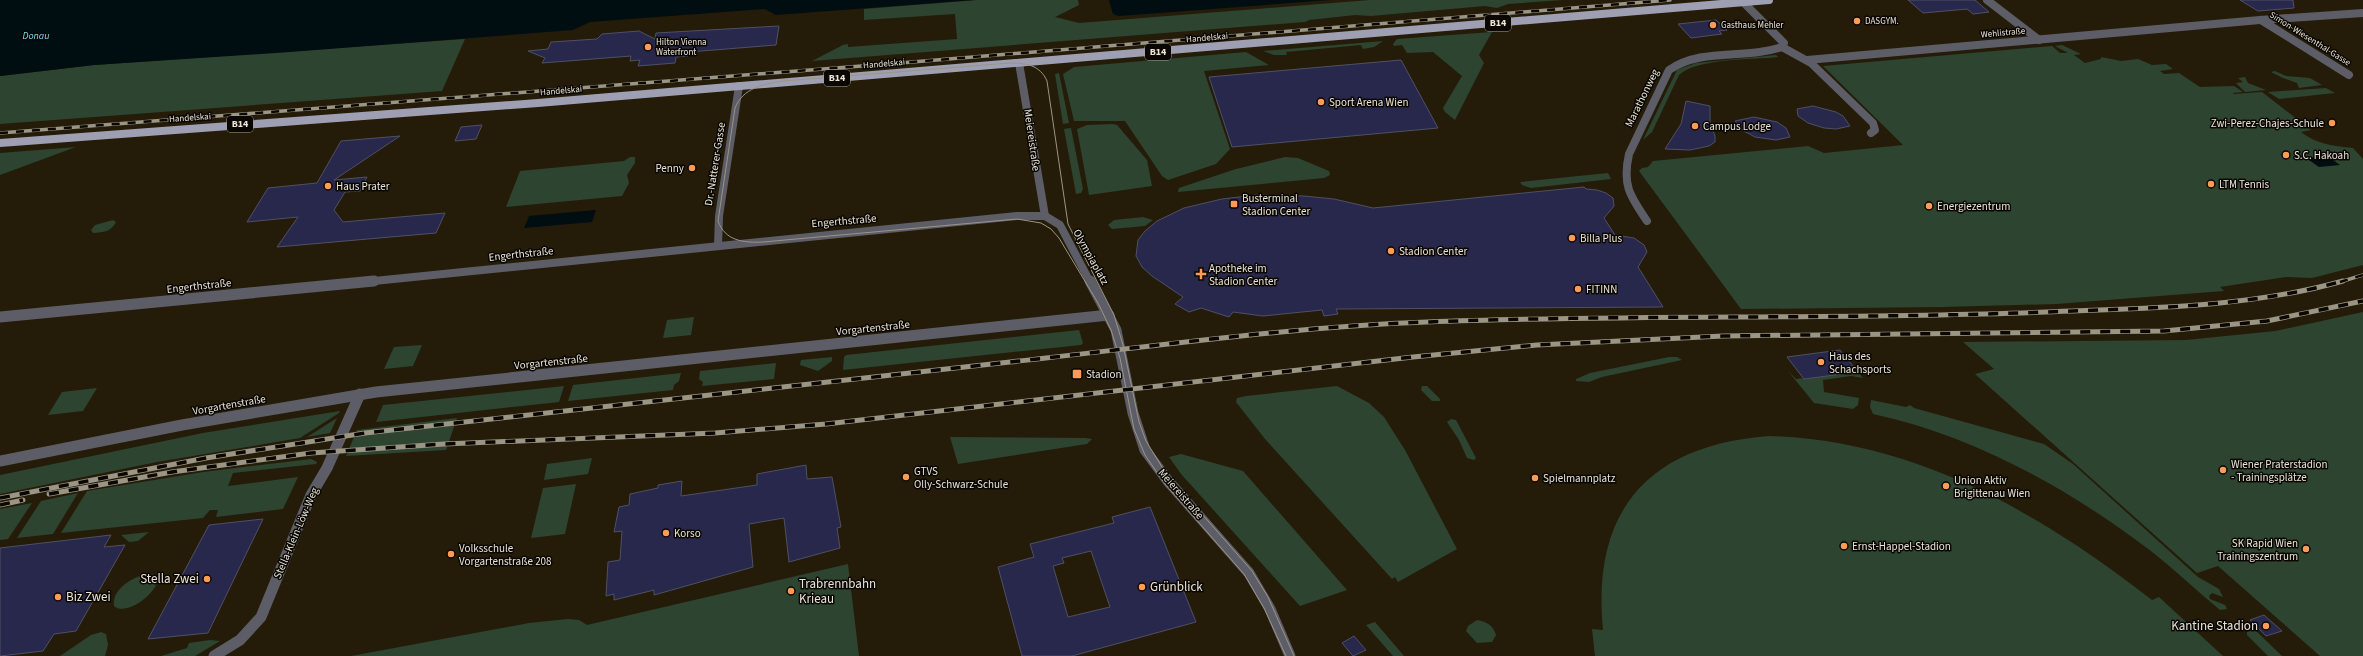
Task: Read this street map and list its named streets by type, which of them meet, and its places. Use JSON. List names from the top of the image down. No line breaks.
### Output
{"streets":{"main road":["B14","Handelskai"],"street":["Wehlistraße","Simon-Wiesenthal-Gasse","Marathonweg","Meiereistraße","Dr.-Natterer-Gasse","Engerthstraße","Olympiaplatz","Vorgartenstraße","Stella-Klein-Löw-Weg"]},"crossings":[["Wehlistraße","Simon-Wiesenthal-Gasse"],["Handelskai","Meiereistraße"],["Handelskai","Dr.-Natterer-Gasse"],["Meiereistraße","Engerthstraße"],["Meiereistraße","Olympiaplatz"],["Meiereistraße","Vorgartenstraße"],["Dr.-Natterer-Gasse","Engerthstraße"],["Engerthstraße","Olympiaplatz"],["Olympiaplatz","Vorgartenstraße"],["Vorgartenstraße","Stella-Klein-Löw-Weg"]],"water":["Donau"],"places":{"other":["DASGYM.","Gasthaus Mehler","Hilton Vienna Waterfront","Sport Arena Wien","Zwi-Perez-Chajes-Schule","Campus Lodge","S.C. Hakoah","Penny","LTM Tennis","Haus Prater","Energiezentrum","Billa Plus","Stadion Center","FITINN","Haus des Schachsports","Wiener Praterstadion - Trainingsplätze","GTVS Olly-Schwarz-Schule","Spielmannplatz","Union Aktiv Brigittenau Wien","Korso","Ernst-Happel-Stadion","SK Rapid Wien Trainingszentrum","Volksschule Vorgartenstraße 208","Stella Zwei","Grünblick","Trabrennbahn Krieau","Biz Zwei","Kantine Stadion"],"transit":["Busterminal Stadion Center","Stadion"],"health":["Apotheke im Stadion Center"]}}
